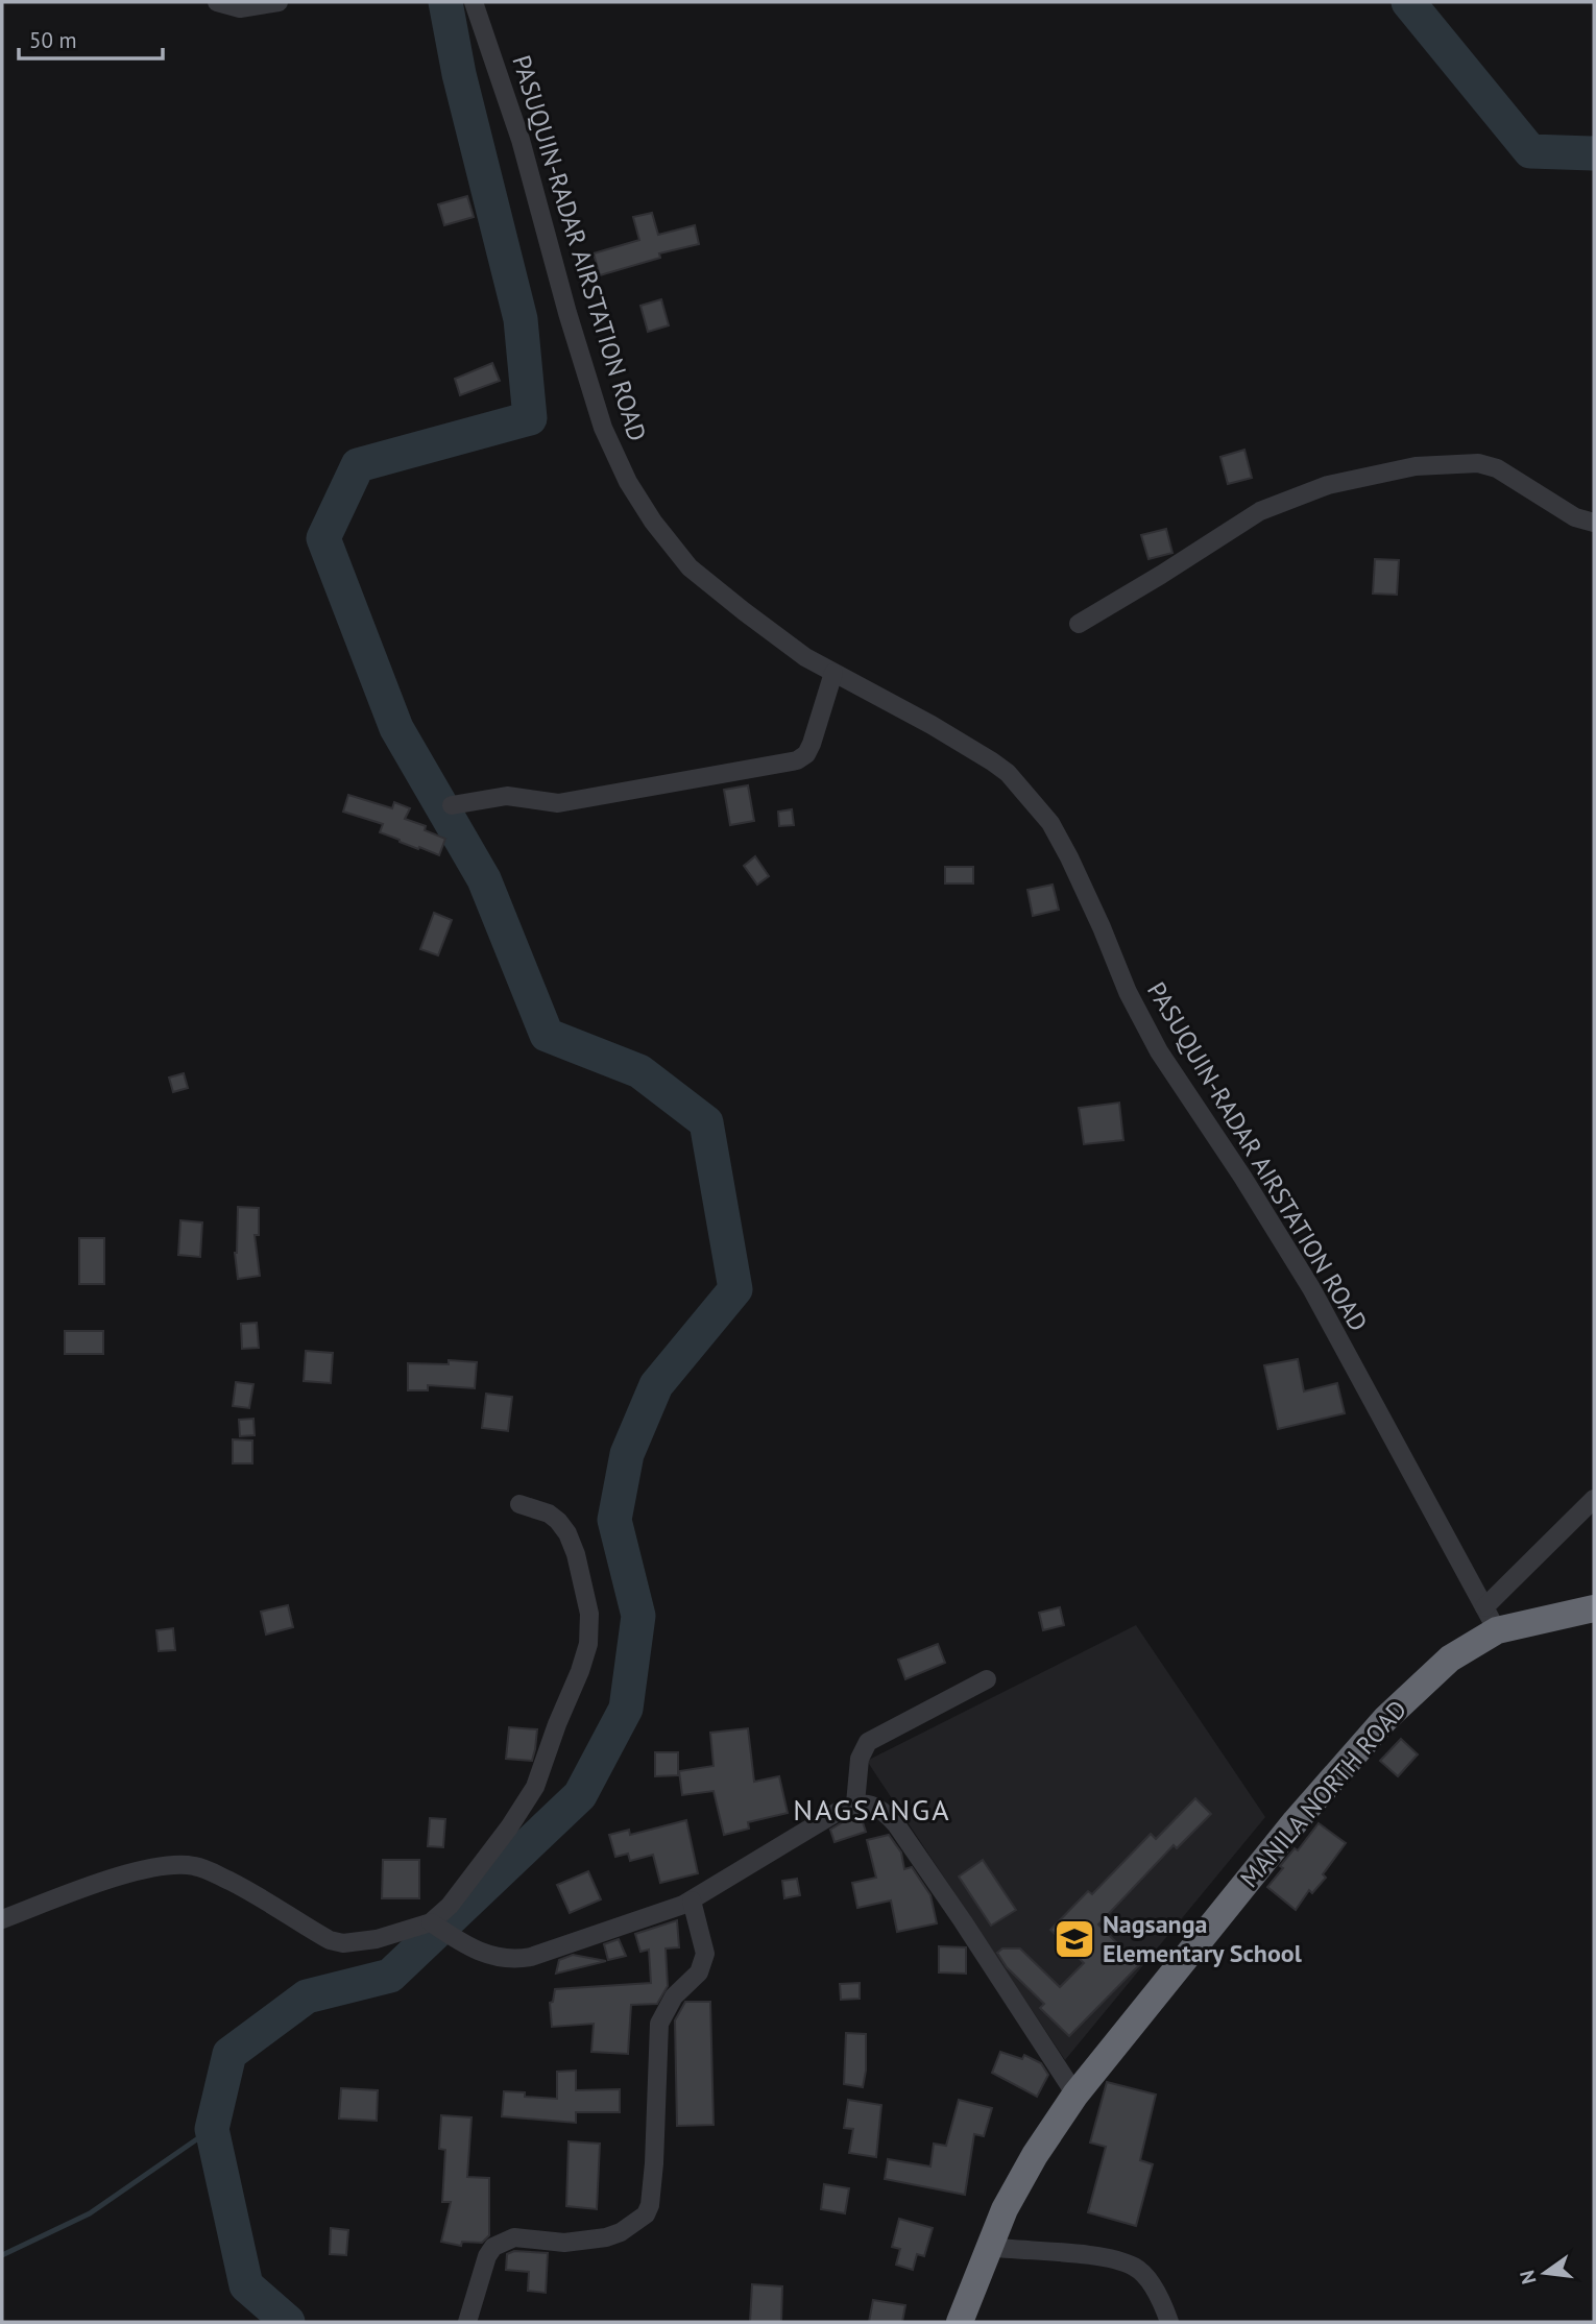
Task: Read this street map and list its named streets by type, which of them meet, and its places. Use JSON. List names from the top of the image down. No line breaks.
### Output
{"streets":{"highway":["MANILA NORTH ROAD"],"street":["PASUQUIN-RADAR AIRSTATION ROAD"]},"crossings":[["PASUQUIN-RADAR AIRSTATION ROAD","MANILA NORTH ROAD"]],"districts":["NAGSANGA"],"places":{"school or university":["Nagsanga Elementary School"]},"scale_bar":"50 m","north":"left"}
